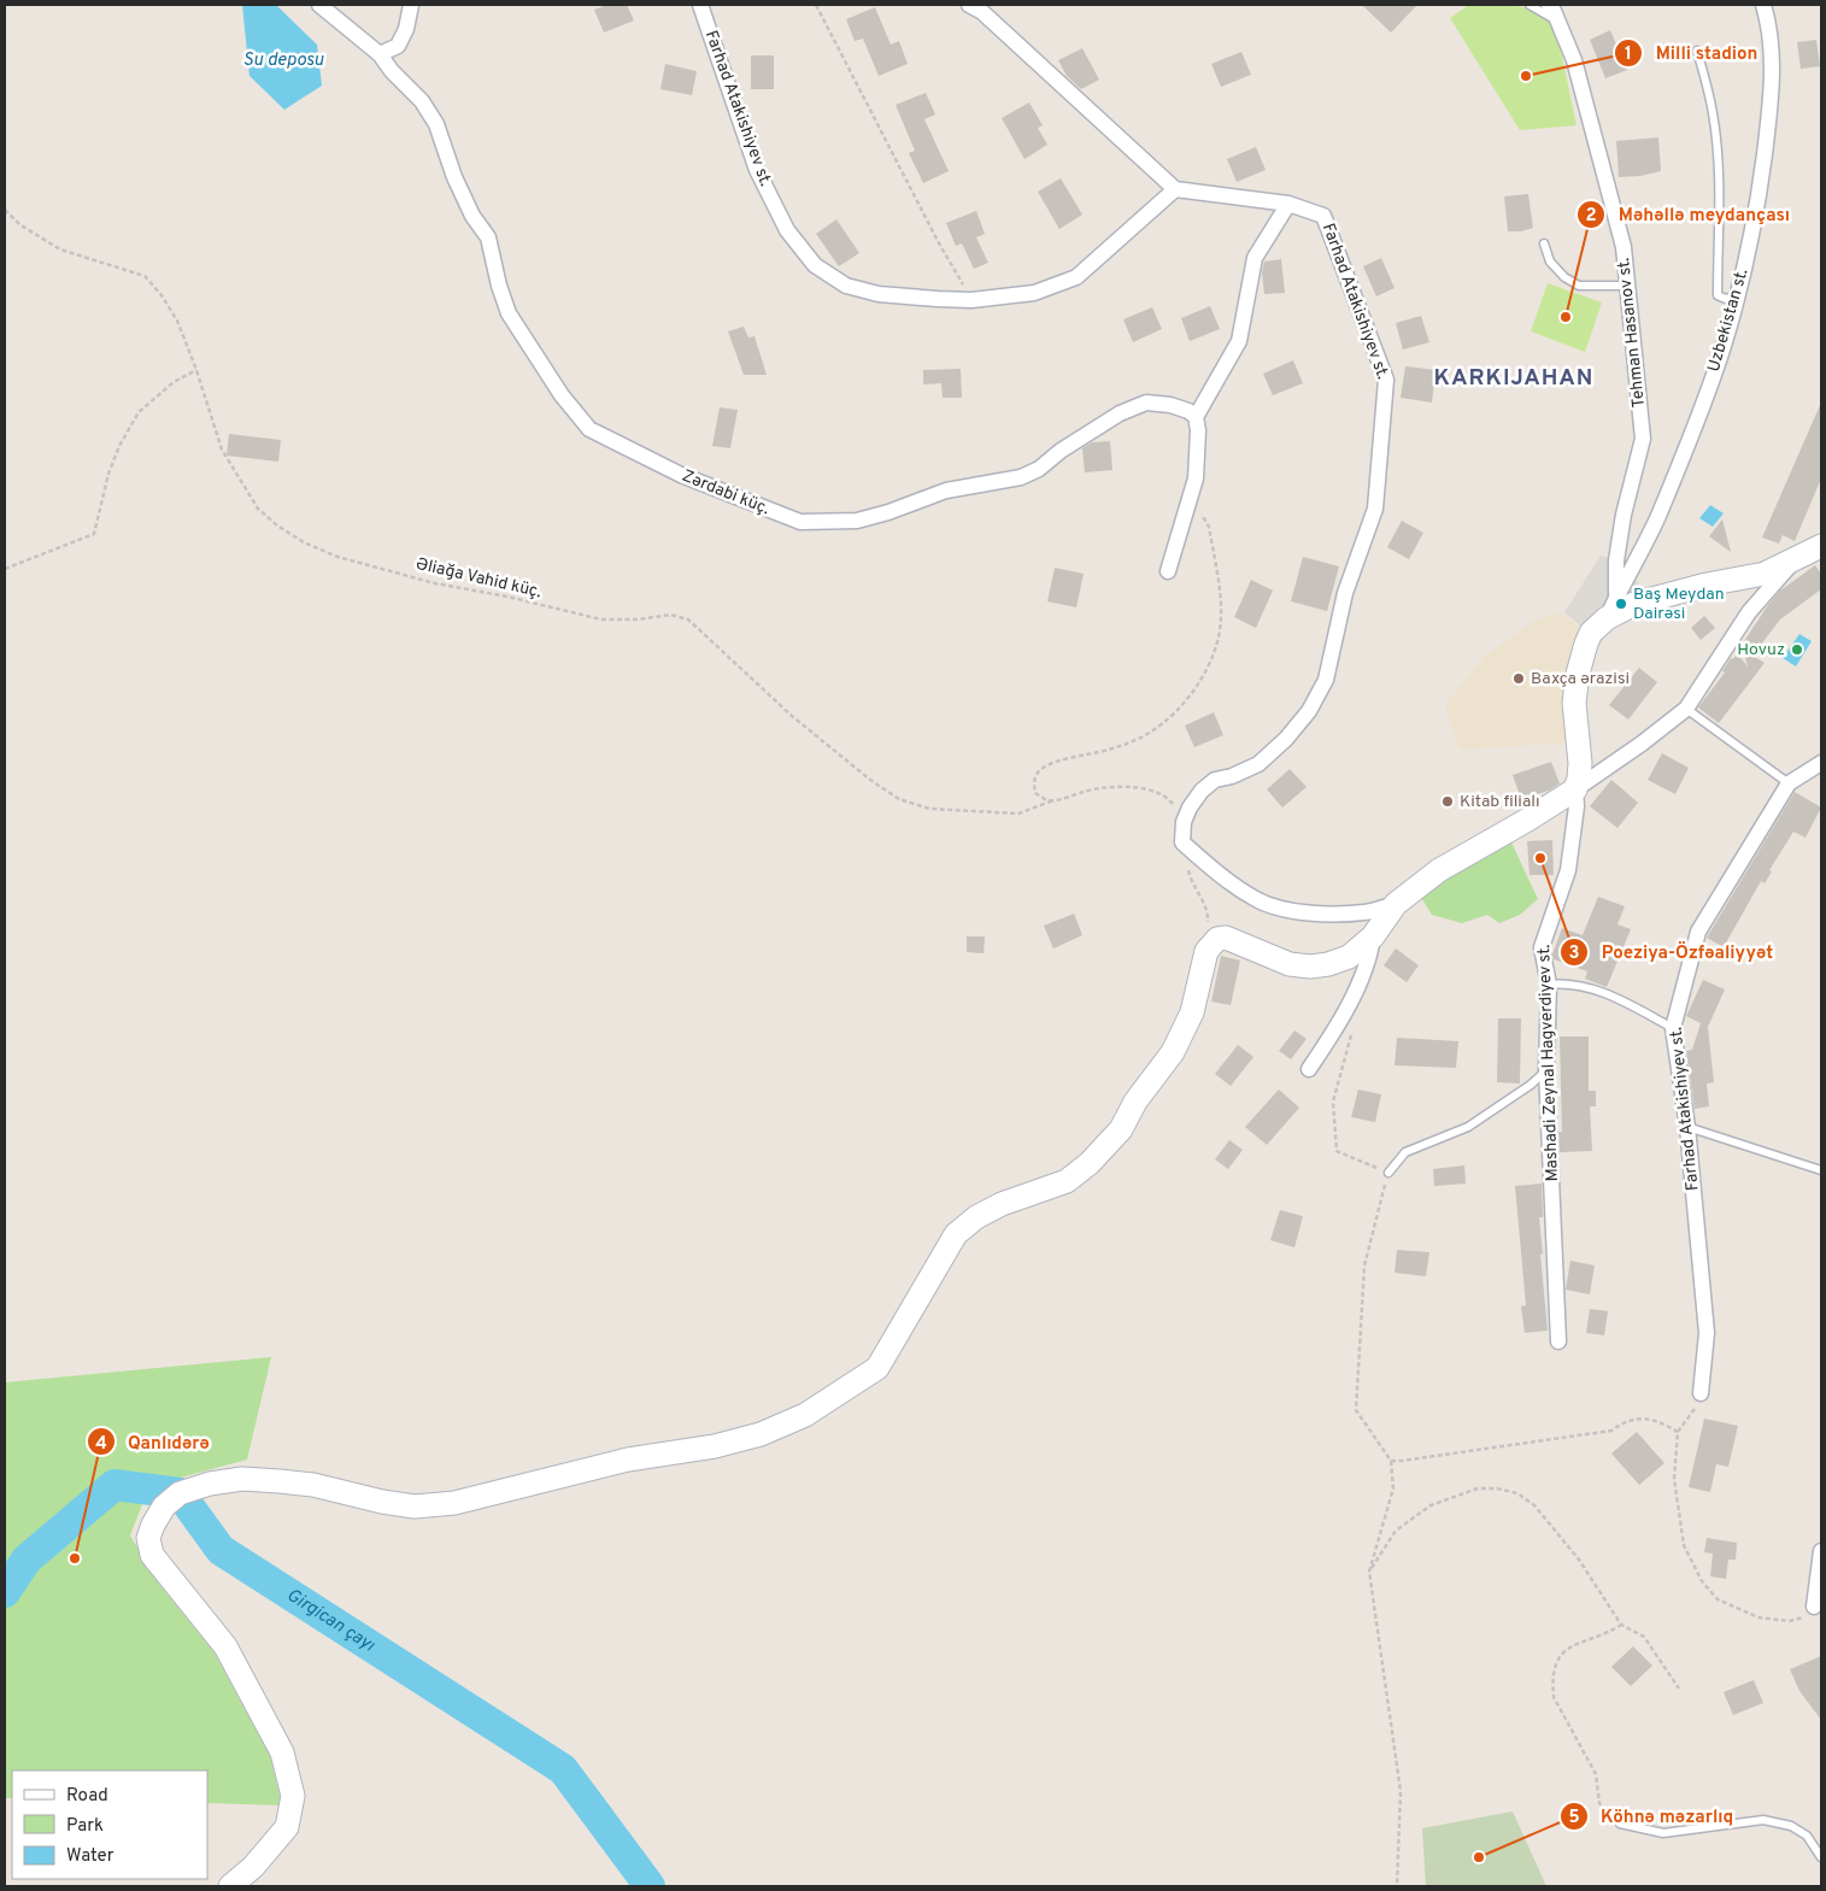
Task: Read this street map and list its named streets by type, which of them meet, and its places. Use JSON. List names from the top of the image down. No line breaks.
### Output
{"streets":{"street":["Farhad Atakishiyev st.","Uzbekistan st.","Tehman Hasanov st.","Zərdabi küç.","Mashadi Zeynal Hagverdiyev st."],"path":["Əliağa Vahid küç."]},"crossings":[["Farhad Atakishiyev st.","Əliağa Vahid küç."],["Uzbekistan st.","Tehman Hasanov st."]],"districts":["KARKIJAHAN"],"water":["Su deposu","Girgican çayı"],"places":["Milli stadion","Məhəllə meydançası","Baş Meydan Dairəsi","Hovuz","Baxça ərazisi","Kitab filialı","Poeziya-Özfəaliyyət","Qanlıdərə","Köhnə məzarlıq"],"legend":["Road","Park","Water"]}
